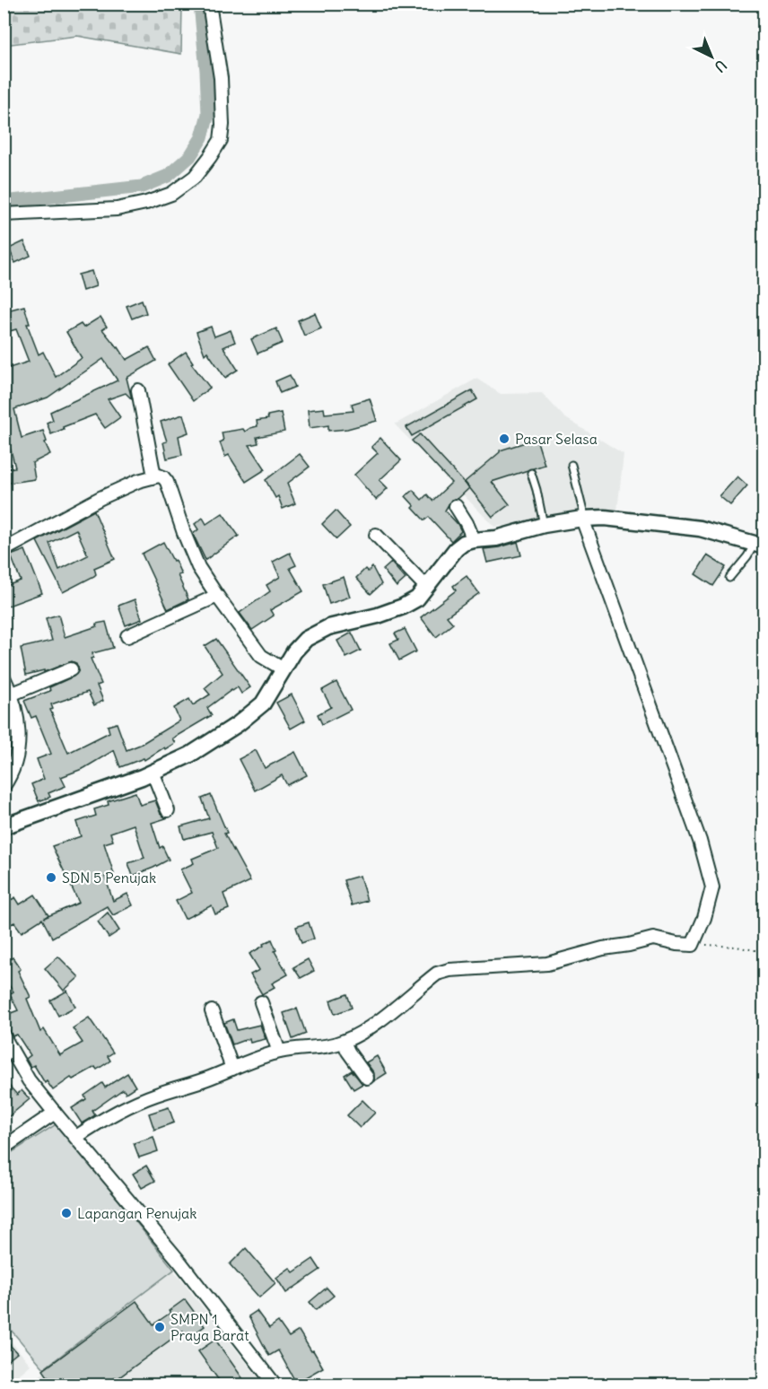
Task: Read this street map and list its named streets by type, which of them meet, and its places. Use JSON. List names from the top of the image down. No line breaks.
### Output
{"places":["Pasar Selasa","SDN 5 Penujak","Lapangan Penujak","SMPN 1 Praya Barat"],"north":"bottom right"}
